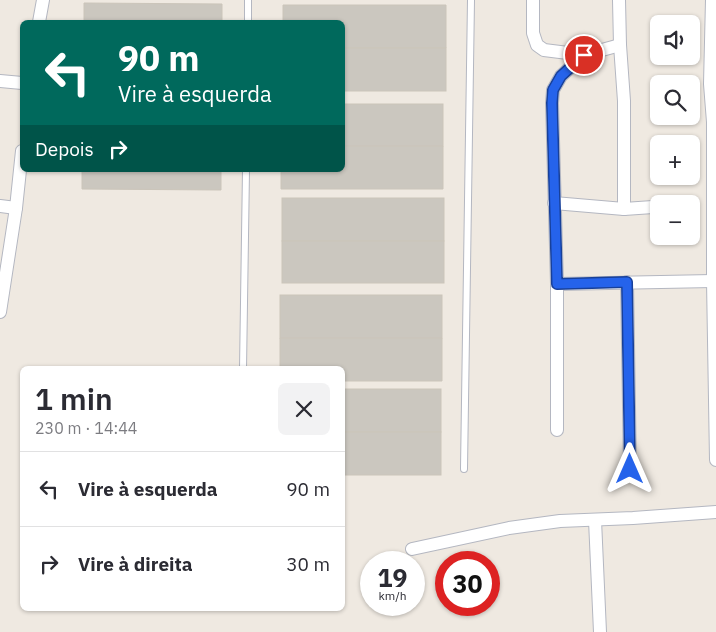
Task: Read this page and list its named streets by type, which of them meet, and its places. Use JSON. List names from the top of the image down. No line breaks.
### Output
{"page":{"map_buttons":["+","−"],"turn":["90 m","Vire à esquerda"],"then":"Depois","heading":["1 min","230 m · 14:44"],"list":[{"name":"Vire à esquerda","value":"90 m"},{"name":"Vire à direita","value":"30 m"}],"speed":"19 km/h","limit":"30"}}
